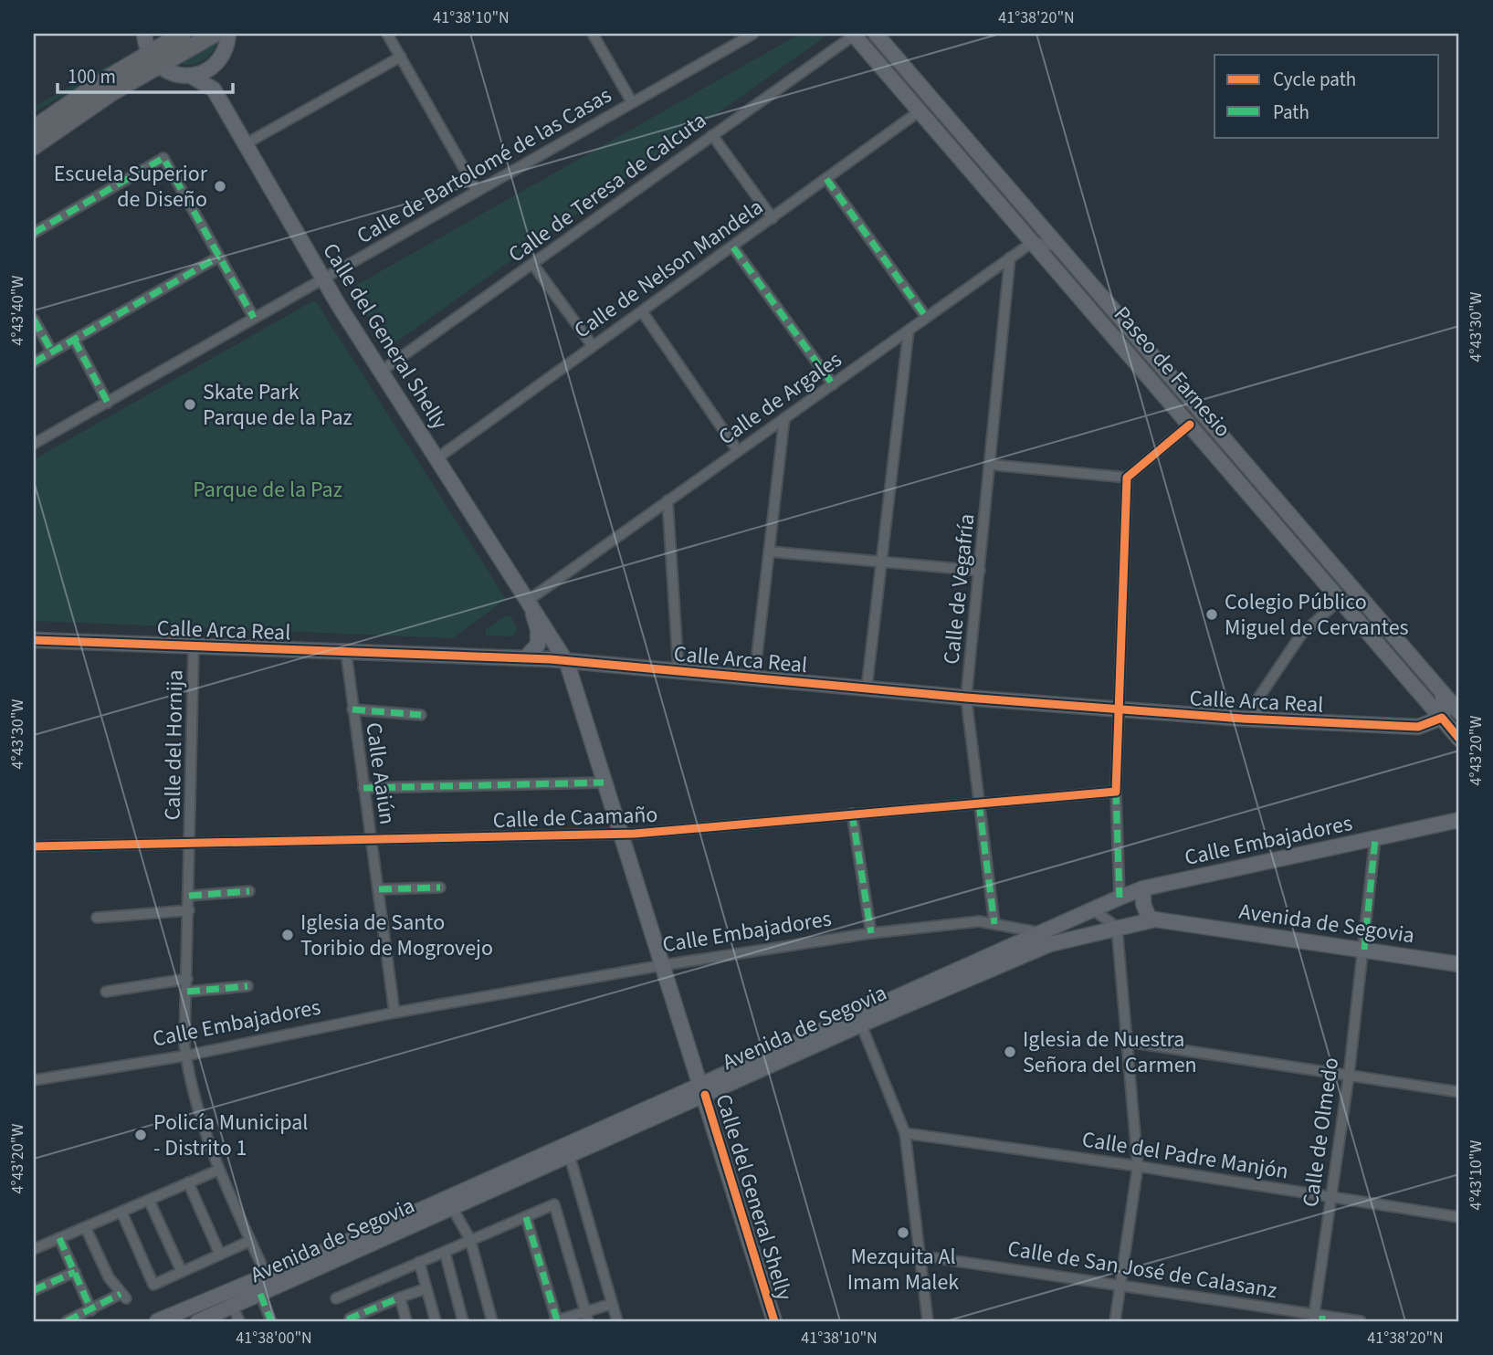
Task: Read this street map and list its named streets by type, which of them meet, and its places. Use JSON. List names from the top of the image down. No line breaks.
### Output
{"streets":{"main road":["Calle del General Shelly","Paseo de Farnesio","Calle Arca Real","Calle Embajadores","Avenida de Segovia"],"street":["Calle de Bartolomé de las Casas","Calle de Teresa de Calcuta","Calle de Nelson Mandela","Calle de Argales","Calle de Vegafría","Calle del Hornija","Calle Aaiún","Calle de Caamaño","Calle de Olmedo","Calle del Padre Manjón","Calle de San José de Calasanz"]},"crossings":[["Calle de Bartolomé de las Casas","Calle del General Shelly"],["Calle de Teresa de Calcuta","Calle del General Shelly"],["Calle de Teresa de Calcuta","Paseo de Farnesio"],["Calle de Nelson Mandela","Calle del General Shelly"],["Calle de Nelson Mandela","Paseo de Farnesio"],["Calle del General Shelly","Calle de Argales"],["Calle del General Shelly","Calle Arca Real"],["Calle del General Shelly","Calle de Caamaño"],["Calle del General Shelly","Calle Embajadores"],["Calle del General Shelly","Avenida de Segovia"],["Paseo de Farnesio","Calle de Argales"],["Paseo de Farnesio","Calle Arca Real"],["Calle de Argales","Calle de Vegafría"],["Calle de Vegafría","Calle Arca Real"],["Calle de Vegafría","Calle de Caamaño"],["Calle de Vegafría","Calle Embajadores"],["Calle Arca Real","Calle del Hornija"],["Calle Arca Real","Calle Aaiún"],["Calle del Hornija","Calle de Caamaño"],["Calle del Hornija","Calle Embajadores"],["Calle del Hornija","Avenida de Segovia"],["Calle Aaiún","Calle de Caamaño"],["Calle Aaiún","Calle Embajadores"],["Calle Embajadores","Avenida de Segovia"],["Calle Embajadores","Calle de Olmedo"],["Avenida de Segovia","Calle de Olmedo"],["Calle de Olmedo","Calle del Padre Manjón"],["Calle de Olmedo","Calle de San José de Calasanz"]],"parks":["Parque de la Paz"],"places":["Escuela Superior de Diseño","Skate Park Parque de la Paz","Colegio Público Miguel de Cervantes","Iglesia de Santo Toribio de Mogrovejo","Iglesia de Nuestra Señora del Carmen","Policía Municipal - Distrito 1","Mezquita Al Imam Malek"],"legend":["Cycle path","Path"],"scale_bar":"100 m","coordinates":["41°38'10\"N","41°38'20\"N","4°43'40\"W","4°43'30\"W","4°43'20\"W","4°43'10\"W","41°38'00\"N"]}
